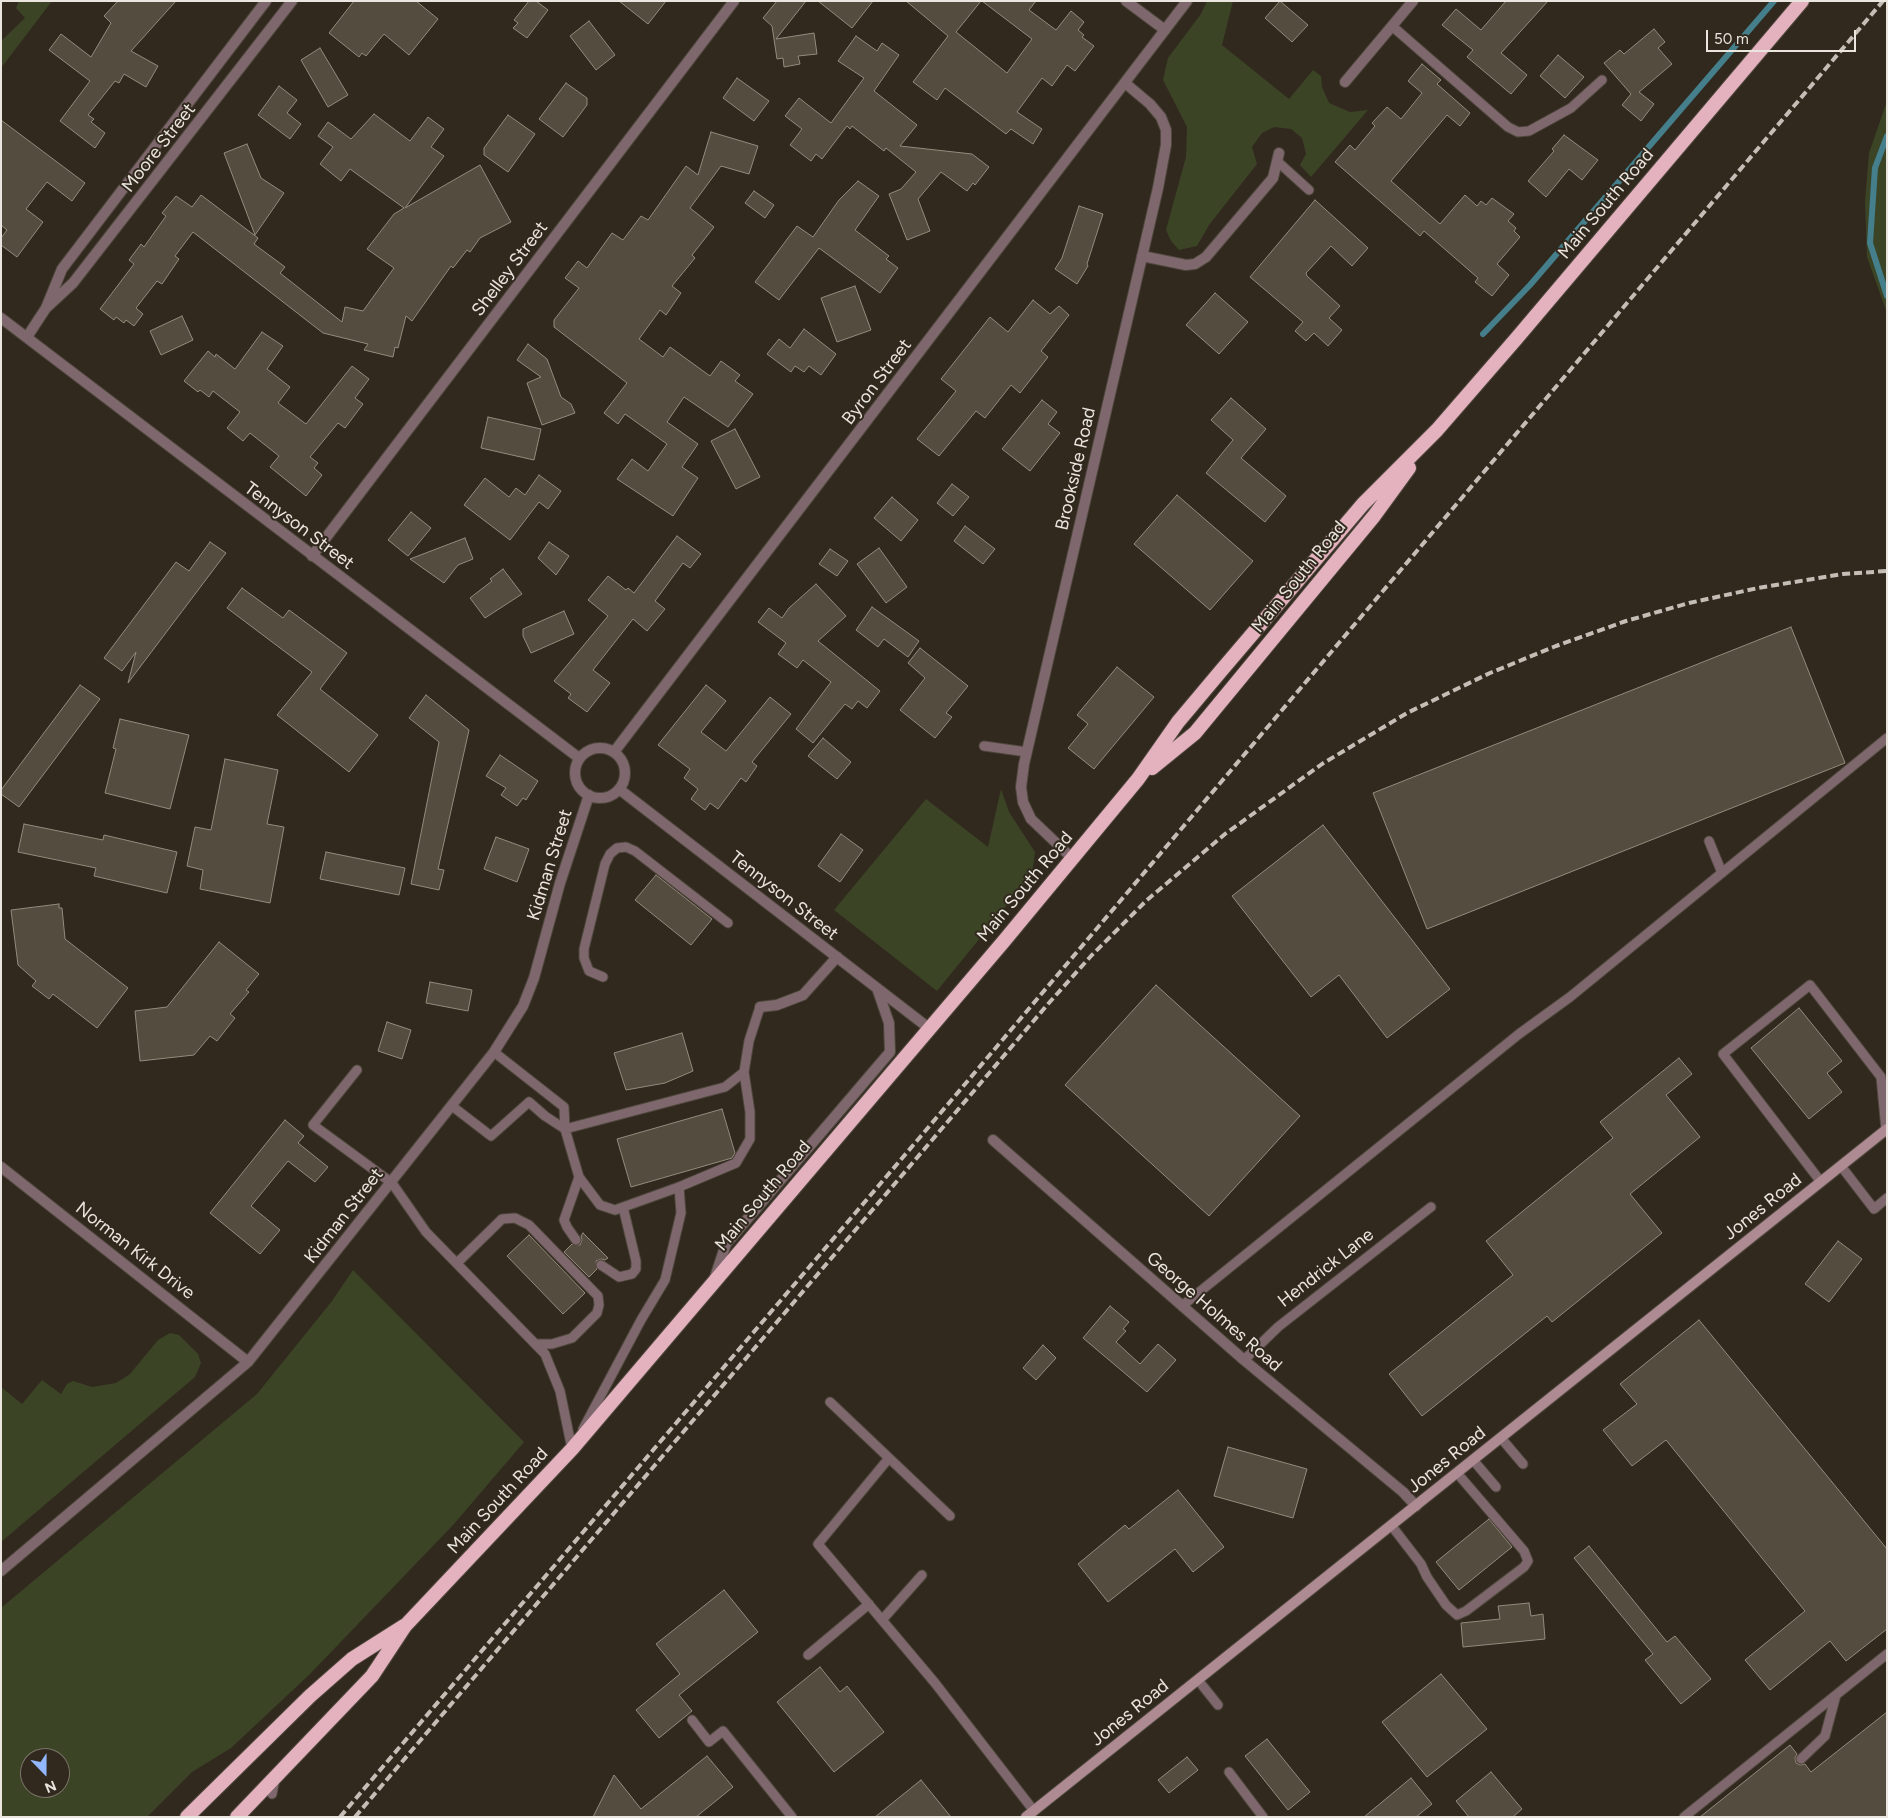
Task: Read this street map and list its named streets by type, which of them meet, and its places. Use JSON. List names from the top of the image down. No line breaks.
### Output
{"streets":{"highway":["Main South Road"],"main road":["Jones Road"],"street":["Moore Street","Shelley Street","Byron Street","Brookside Road","Tennyson Street","Kidman Street","Norman Kirk Drive","George Holmes Road"],"lane":["Hendrick Lane"]},"crossings":[["Moore Street","Tennyson Street"],["Main South Road","Brookside Road"],["Main South Road","Tennyson Street"],["Shelley Street","Tennyson Street"],["Byron Street","Brookside Road"],["Byron Street","Tennyson Street"],["Byron Street","Kidman Street"],["Tennyson Street","Kidman Street"],["Kidman Street","Norman Kirk Drive"],["Jones Road","George Holmes Road"],["Hendrick Lane","George Holmes Road"]],"scale_bar":"50 m","north":"bottom"}
